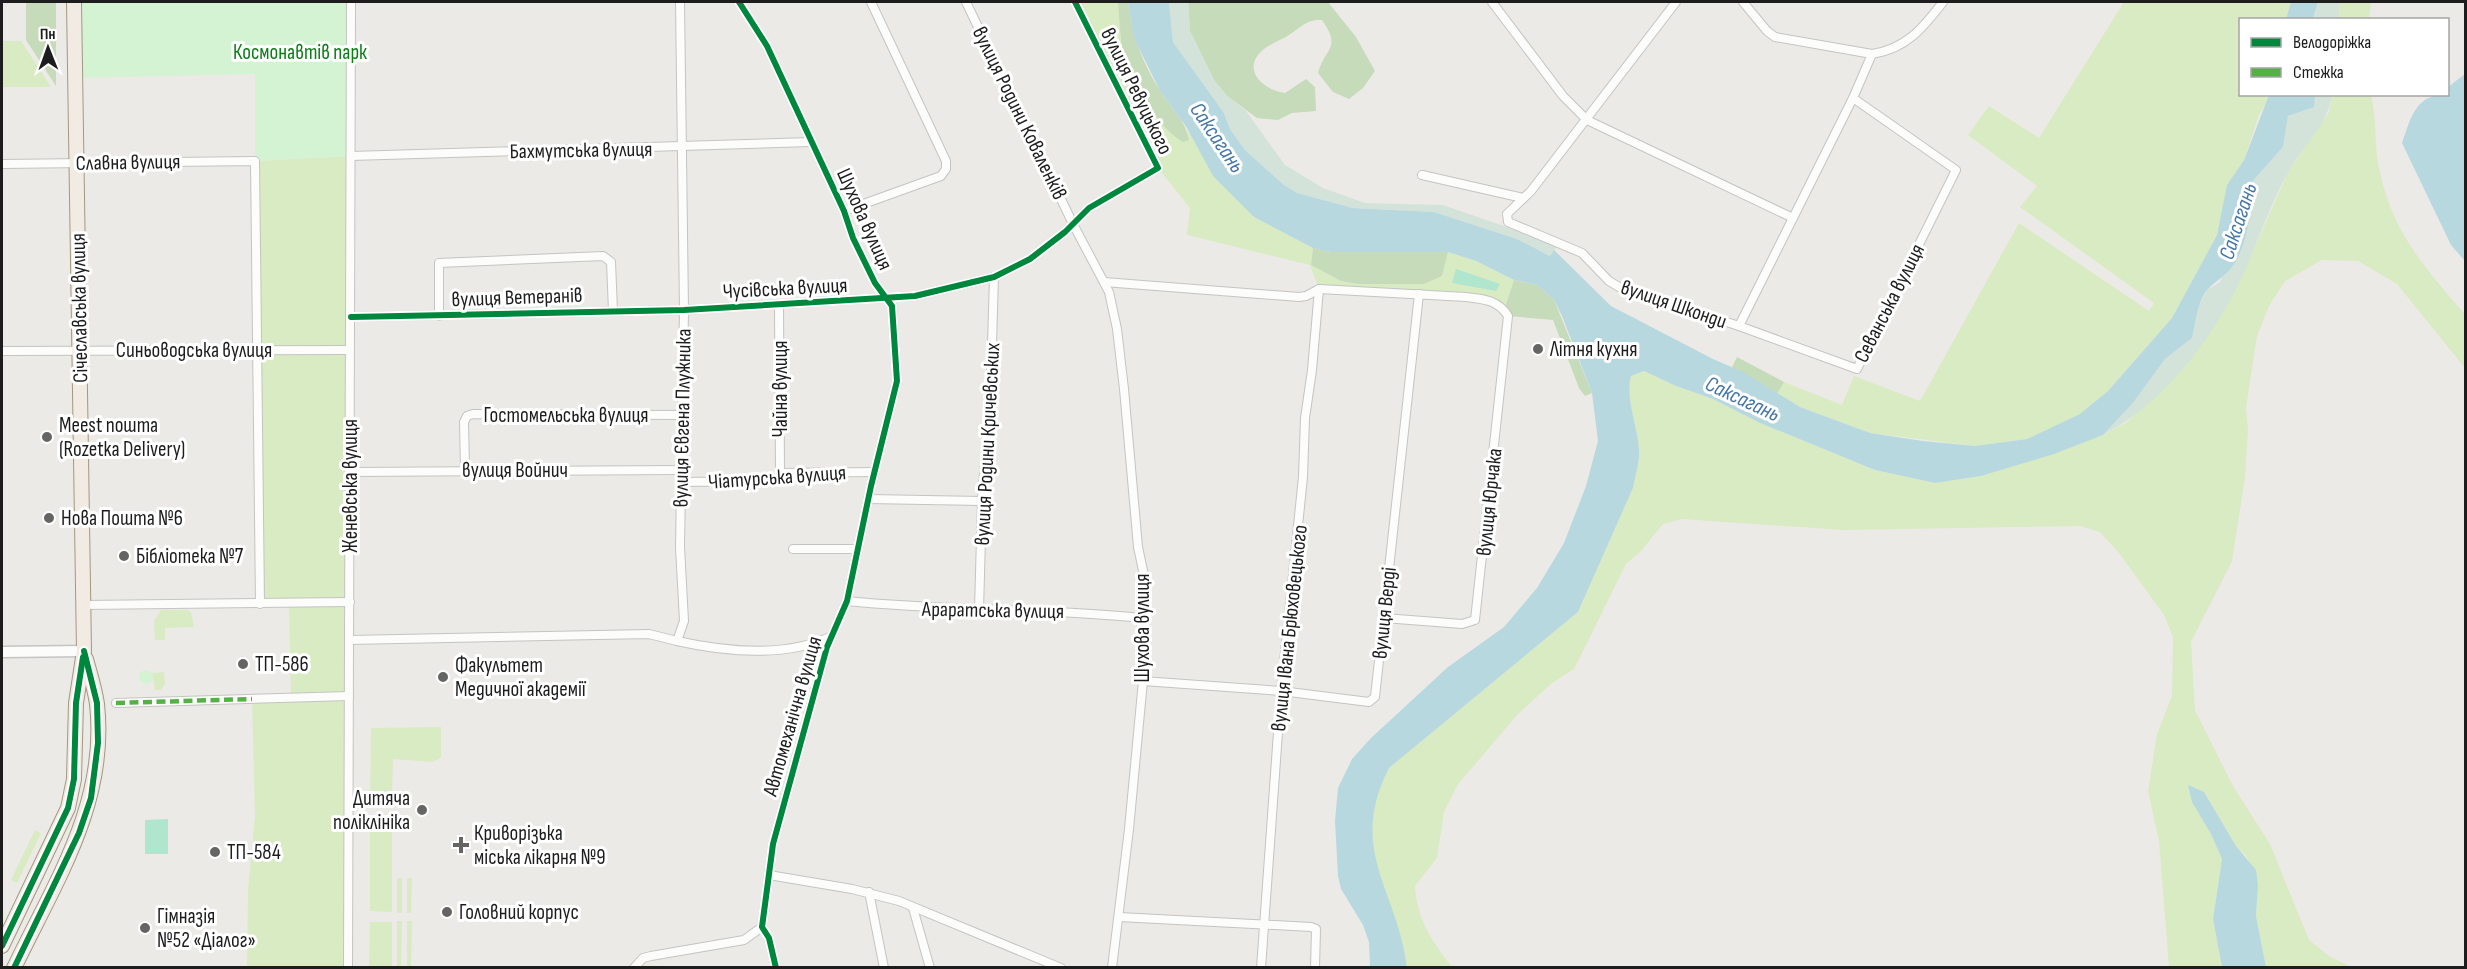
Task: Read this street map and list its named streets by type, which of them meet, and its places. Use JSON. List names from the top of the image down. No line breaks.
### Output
{"streets":{"main road":["Січеславська вулиця"],"street":["вулиця Ревуцького","вулиця Родини Коваленків","Бахмутська вулиця","Славна вулиця","Шухова вулиця","Чусівська вулиця","вулиця Ветеранів","Севанська вулиця","вулиця Шконди","Синьоводська вулиця","Чайна вулиця","Гостомельська вулиця","вулиця Євгена Плужника","вулиця Родини Кричевських","вулиця Войнич","Чіатурська вулиця","Женевська вулиця","вулиця Юрчака","Араратська вулиця","вулиця Верді","вулиця Івана Брюховецького","Автомеханічна вулиця"]},"crossings":[["вулиця Ревуцького","вулиця Родини Коваленків"],["вулиця Ревуцького","Шухова вулиця"],["вулиця Родини Коваленків","Шухова вулиця"],["Бахмутська вулиця","Шухова вулиця"],["Бахмутська вулиця","вулиця Євгена Плужника"],["Бахмутська вулиця","Женевська вулиця"],["Славна вулиця","Січеславська вулиця"],["Славна вулиця","Синьоводська вулиця"],["Шухова вулиця","Чусівська вулиця"],["Шухова вулиця","вулиця Родини Кричевських"],["Шухова вулиця","Араратська вулиця"],["Шухова вулиця","вулиця Верді"],["Шухова вулиця","Автомеханічна вулиця"],["Чусівська вулиця","вулиця Ветеранів"],["Чусівська вулиця","Чайна вулиця"],["Чусівська вулиця","вулиця Євгена Плужника"],["Чусівська вулиця","Автомеханічна вулиця"],["вулиця Ветеранів","вулиця Євгена Плужника"],["вулиця Ветеранів","Женевська вулиця"],["Севанська вулиця","вулиця Шконди"],["Січеславська вулиця","Синьоводська вулиця"],["Синьоводська вулиця","Женевська вулиця"],["Чайна вулиця","Чіатурська вулиця"],["Гостомельська вулиця","вулиця Євгена Плужника"],["Гостомельська вулиця","вулиця Войнич"],["вулиця Євгена Плужника","вулиця Войнич"],["вулиця Євгена Плужника","Чіатурська вулиця"],["вулиця Родини Кричевських","Араратська вулиця"],["вулиця Войнич","Женевська вулиця"],["Чіатурська вулиця","Автомеханічна вулиця"],["вулиця Юрчака","вулиця Верді"],["Араратська вулиця","Автомеханічна вулиця"],["вулиця Верді","вулиця Івана Брюховецького"]],"water":["Саксагань"],"parks":["Космонавтів парк"],"places":{"other":["Літня кухня","Meest пошта (Rozetka Delivery)","Нова Пошта №6","Бібліотека №7","ТП-586","Факультет Медичної академії","Дитяча поліклініка","ТП-584","Головний корпус","Гімназія №52 «Діалог»"],"health":["Криворізька міська лікарня №9"]},"legend":["Велодоріжка","Стежка"],"north":"top"}
